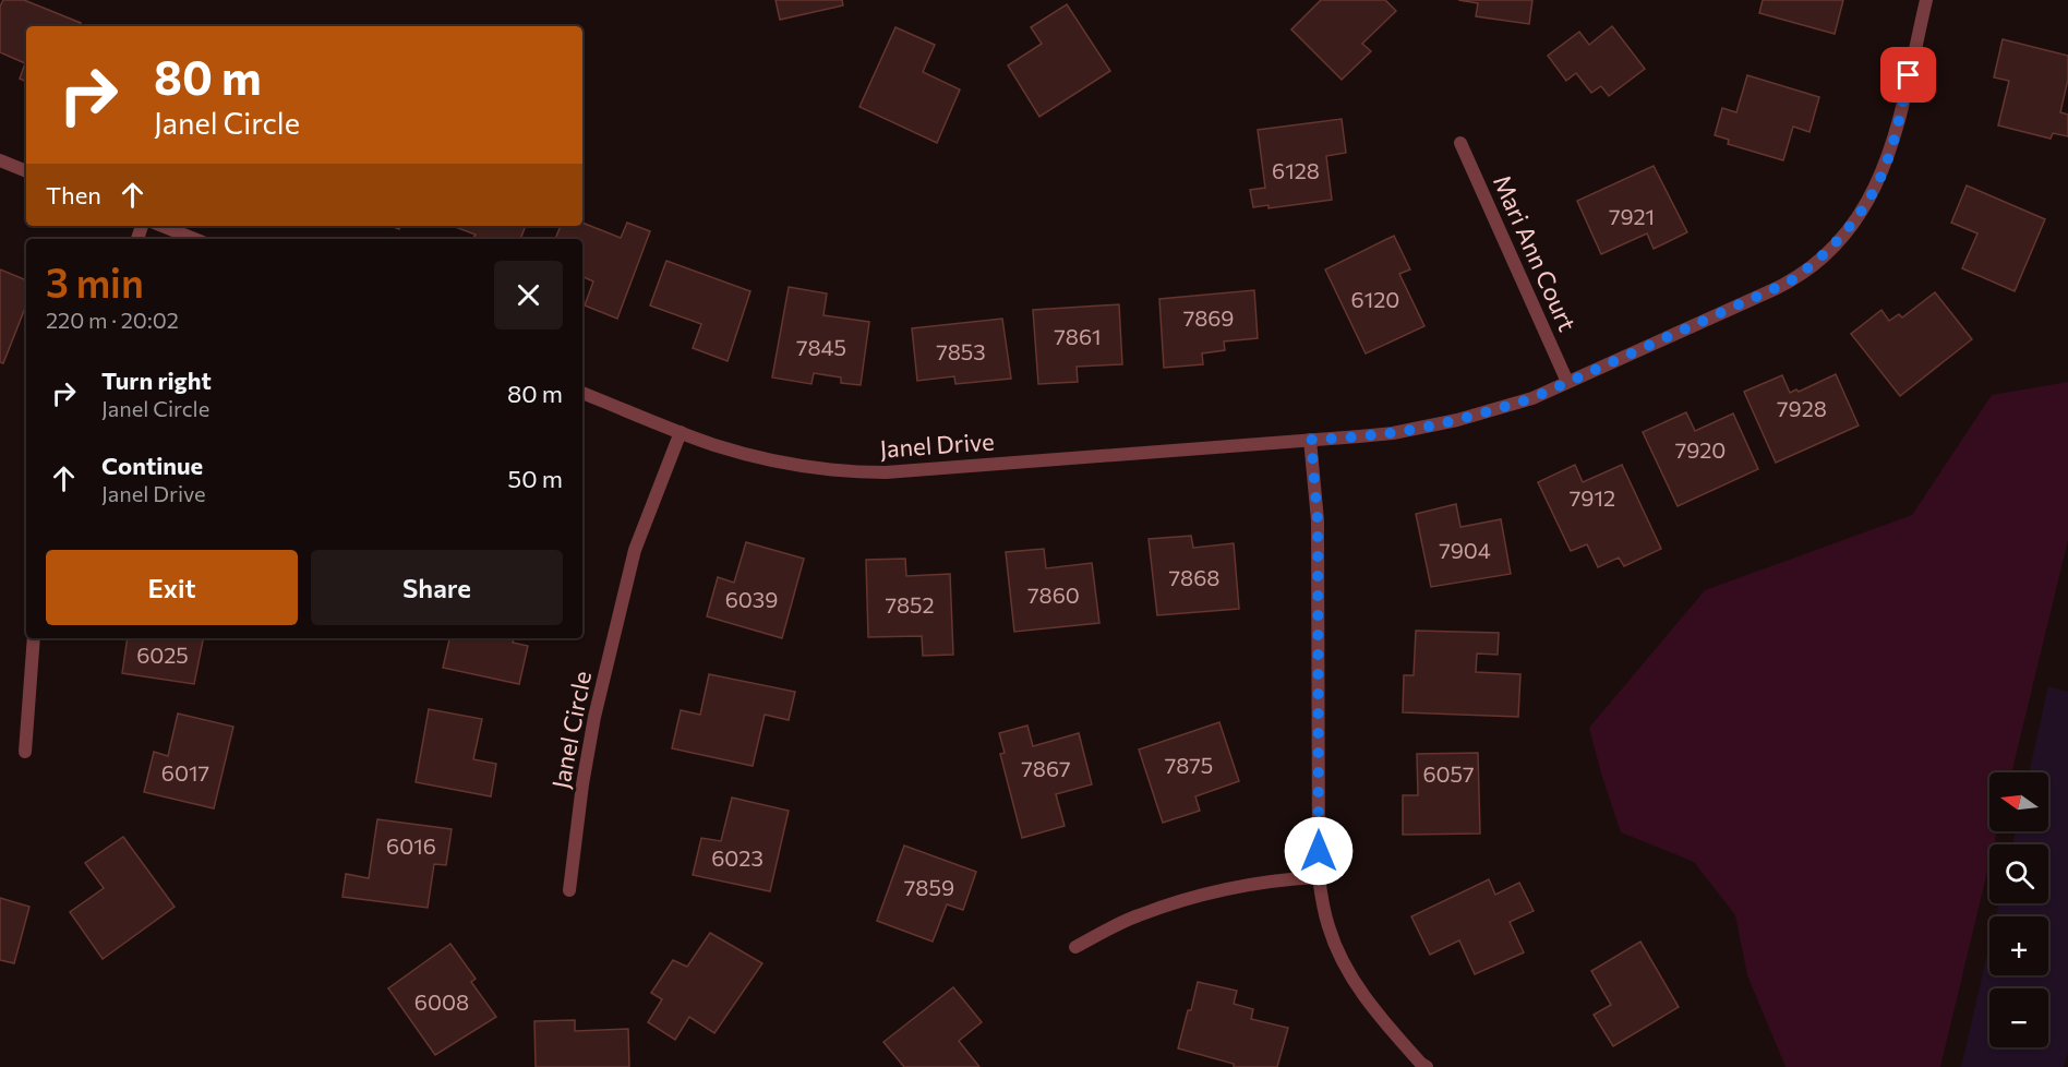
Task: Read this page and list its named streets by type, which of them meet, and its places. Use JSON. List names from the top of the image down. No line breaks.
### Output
{"streets":{"street":["Mari Ann Court","Janel Drive","Janel Circle"]},"crossings":[["Janel Drive","Janel Circle"]],"house_numbers":["6128","7921","6120","7869","7861","7845","7853","7928","7920","7912","7904","7868","7860","6039","7852","6025","7875","7867","6017","6057","6016","6023","7859","6008"],"north":"left","page":{"turn":["80 m","Janel Circle"],"then":"Then","heading":["3 min","220 m · 20:02"],"list":[{"name":"Turn right","note":"Janel Circle","value":"80 m"},{"name":"Continue","note":"Janel Drive","value":"50 m"}],"buttons":["Exit","Share"],"map_buttons":["+","−"]}}
